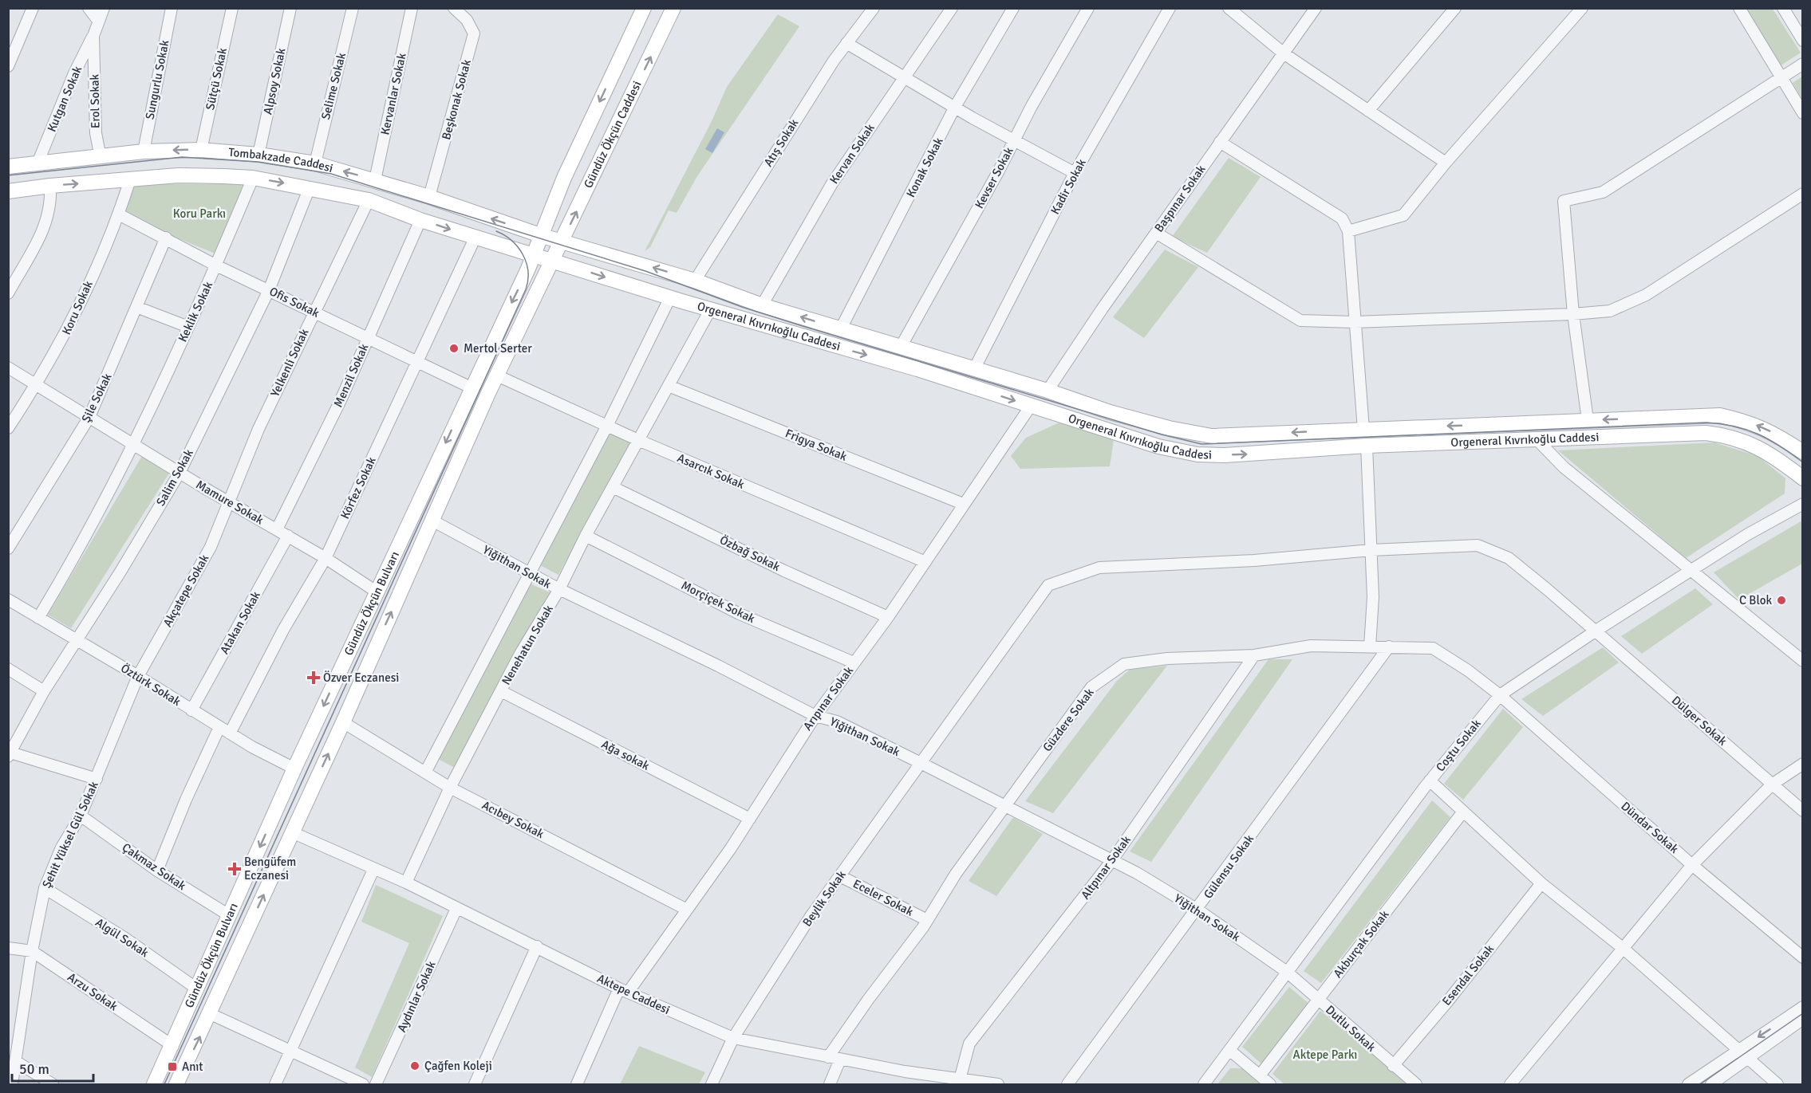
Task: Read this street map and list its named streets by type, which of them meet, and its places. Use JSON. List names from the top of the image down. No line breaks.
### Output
{"streets":{"main road":["Gündüz Ökçün Caddesi","Tombakzade Caddesi","Orgeneral Kıvrıkoğlu Caddesi","Gündüz Ökçün Bulvarı"],"street":["Sütçü Sokak","Sungurlu Sokak","Alpsoy Sokak","Selime Sokak","Kervanlar Sokak","Kutgan Sokak","Beşkonak Sokak","Erol Sokak","Atış Sokak","Kervan Sokak","Konak Sokak","Kevser Sokak","Kadir Sokak","Başpınar Sokak","Ofis Sokak","Koru Sokak","Keklik Sokak","Yelkenli Sokak","Menzil Sokak","Şile Sokak","Frigya Sokak","Asarcık Sokak","Salim Sokak","Körfez Sokak","Mamure Sokak","Özbağ Sokak","Yiğithan Sokak","Akçatepe Sokak","Morçiçek Sokak","Atakan Sokak","Nenehatun Sokak","Öztürk Sokak","Arıpınar Sokak","Güzdere Sokak","Dülger Sokak","Coştu Sokak","Ağa sokak","Acıbey Sokak","Dündar Sokak","Şehit Yüksel Gül Sokak","Çakmaz Sokak","Gülensu Sokak","Altpınar Sokak","Eceler Sokak","Beylik Sokak","Algül Sokak","Akburçak Sokak","Esendal Sokak","Arzu Sokak","Aktepe Caddesi","Aydınlar Sokak","Dutlu Sokak"]},"crossings":[["Sütçü Sokak","Tombakzade Caddesi"],["Sungurlu Sokak","Tombakzade Caddesi"],["Alpsoy Sokak","Tombakzade Caddesi"],["Selime Sokak","Tombakzade Caddesi"],["Kervanlar Sokak","Tombakzade Caddesi"],["Kutgan Sokak","Erol Sokak"],["Kutgan Sokak","Tombakzade Caddesi"],["Beşkonak Sokak","Tombakzade Caddesi"],["Erol Sokak","Tombakzade Caddesi"],["Gündüz Ökçün Caddesi","Tombakzade Caddesi"],["Gündüz Ökçün Caddesi","Orgeneral Kıvrıkoğlu Caddesi"],["Gündüz Ökçün Caddesi","Gündüz Ökçün Bulvarı"],["Atış Sokak","Tombakzade Caddesi"],["Kervan Sokak","Tombakzade Caddesi"],["Tombakzade Caddesi","Konak Sokak"],["Tombakzade Caddesi","Kevser Sokak"],["Tombakzade Caddesi","Kadir Sokak"],["Tombakzade Caddesi","Başpınar Sokak"],["Tombakzade Caddesi","Koru Sokak"],["Tombakzade Caddesi","Keklik Sokak"],["Tombakzade Caddesi","Orgeneral Kıvrıkoğlu Caddesi"],["Tombakzade Caddesi","Yelkenli Sokak"],["Tombakzade Caddesi","Menzil Sokak"],["Tombakzade Caddesi","Salim Sokak"],["Tombakzade Caddesi","Körfez Sokak"],["Ofis Sokak","Koru Sokak"],["Ofis Sokak","Keklik Sokak"],["Ofis Sokak","Yelkenli Sokak"],["Ofis Sokak","Menzil Sokak"],["Ofis Sokak","Şile Sokak"],["Ofis Sokak","Salim Sokak"],["Ofis Sokak","Körfez Sokak"],["Ofis Sokak","Gündüz Ökçün Bulvarı"],["Koru Sokak","Mamure Sokak"],["Keklik Sokak","Mamure Sokak"],["Keklik Sokak","Öztürk Sokak"],["Orgeneral Kıvrıkoğlu Caddesi","Gündüz Ökçün Bulvarı"],["Orgeneral Kıvrıkoğlu Caddesi","Nenehatun Sokak"],["Orgeneral Kıvrıkoğlu Caddesi","Arıpınar Sokak"],["Yelkenli Sokak","Mamure Sokak"],["Yelkenli Sokak","Akçatepe Sokak"],["Menzil Sokak","Mamure Sokak"],["Şile Sokak","Mamure Sokak"],["Frigya Sokak","Nenehatun Sokak"],["Frigya Sokak","Arıpınar Sokak"],["Asarcık Sokak","Gündüz Ökçün Bulvarı"],["Asarcık Sokak","Nenehatun Sokak"],["Asarcık Sokak","Arıpınar Sokak"],["Salim Sokak","Mamure Sokak"],["Salim Sokak","Öztürk Sokak"],["Körfez Sokak","Mamure Sokak"],["Körfez Sokak","Öztürk Sokak"],["Mamure Sokak","Akçatepe Sokak"],["Mamure Sokak","Gündüz Ökçün Bulvarı"],["Mamure Sokak","Atakan Sokak"],["Özbağ Sokak","Nenehatun Sokak"],["Özbağ Sokak","Arıpınar Sokak"],["Yiğithan Sokak","Gündüz Ökçün Bulvarı"],["Yiğithan Sokak","Nenehatun Sokak"],["Yiğithan Sokak","Arıpınar Sokak"],["Yiğithan Sokak","Güzdere Sokak"],["Yiğithan Sokak","Coştu Sokak"],["Yiğithan Sokak","Gülensu Sokak"],["Yiğithan Sokak","Altpınar Sokak"],["Yiğithan Sokak","Beylik Sokak"],["Yiğithan Sokak","Dutlu Sokak"],["Akçatepe Sokak","Öztürk Sokak"],["Akçatepe Sokak","Şehit Yüksel Gül Sokak"],["Morçiçek Sokak","Nenehatun Sokak"],["Morçiçek Sokak","Arıpınar Sokak"],["Gündüz Ökçün Bulvarı","Öztürk Sokak"],["Gündüz Ökçün Bulvarı","Acıbey Sokak"],["Gündüz Ökçün Bulvarı","Çakmaz Sokak"],["Gündüz Ökçün Bulvarı","Algül Sokak"],["Gündüz Ökçün Bulvarı","Arzu Sokak"],["Gündüz Ökçün Bulvarı","Aktepe Caddesi"],["Atakan Sokak","Öztürk Sokak"],["Nenehatun Sokak","Ağa sokak"],["Nenehatun Sokak","Acıbey Sokak"],["Nenehatun Sokak","Aktepe Caddesi"],["Öztürk Sokak","Şehit Yüksel Gül Sokak"],["Arıpınar Sokak","Ağa sokak"],["Arıpınar Sokak","Acıbey Sokak"],["Arıpınar Sokak","Aktepe Caddesi"],["Güzdere Sokak","Coştu Sokak"],["Güzdere Sokak","Dündar Sokak"],["Güzdere Sokak","Gülensu Sokak"],["Güzdere Sokak","Altpınar Sokak"],["Güzdere Sokak","Eceler Sokak"],["Güzdere Sokak","Aktepe Caddesi"],["Dülger Sokak","Coştu Sokak"],["Dülger Sokak","Beylik Sokak"],["Coştu Sokak","Dündar Sokak"],["Coştu Sokak","Dutlu Sokak"],["Şehit Yüksel Gül Sokak","Çakmaz Sokak"],["Şehit Yüksel Gül Sokak","Algül Sokak"],["Şehit Yüksel Gül Sokak","Arzu Sokak"],["Altpınar Sokak","Aktepe Caddesi"],["Eceler Sokak","Beylik Sokak"],["Beylik Sokak","Aktepe Caddesi"],["Akburçak Sokak","Dutlu Sokak"],["Esendal Sokak","Dutlu Sokak"],["Aktepe Caddesi","Aydınlar Sokak"]],"one_way":["Orgeneral Kıvrıkoğlu Caddesi"],"parks":["Koru Parkı","Aktepe Parkı"],"places":{"other":["Mertol Serter","C Blok","Çağfen Koleji"],"health":["Özver Eczanesi","Bengüfem Eczanesi"],"transit":["Anıt"]},"scale_bar":"50 m"}
